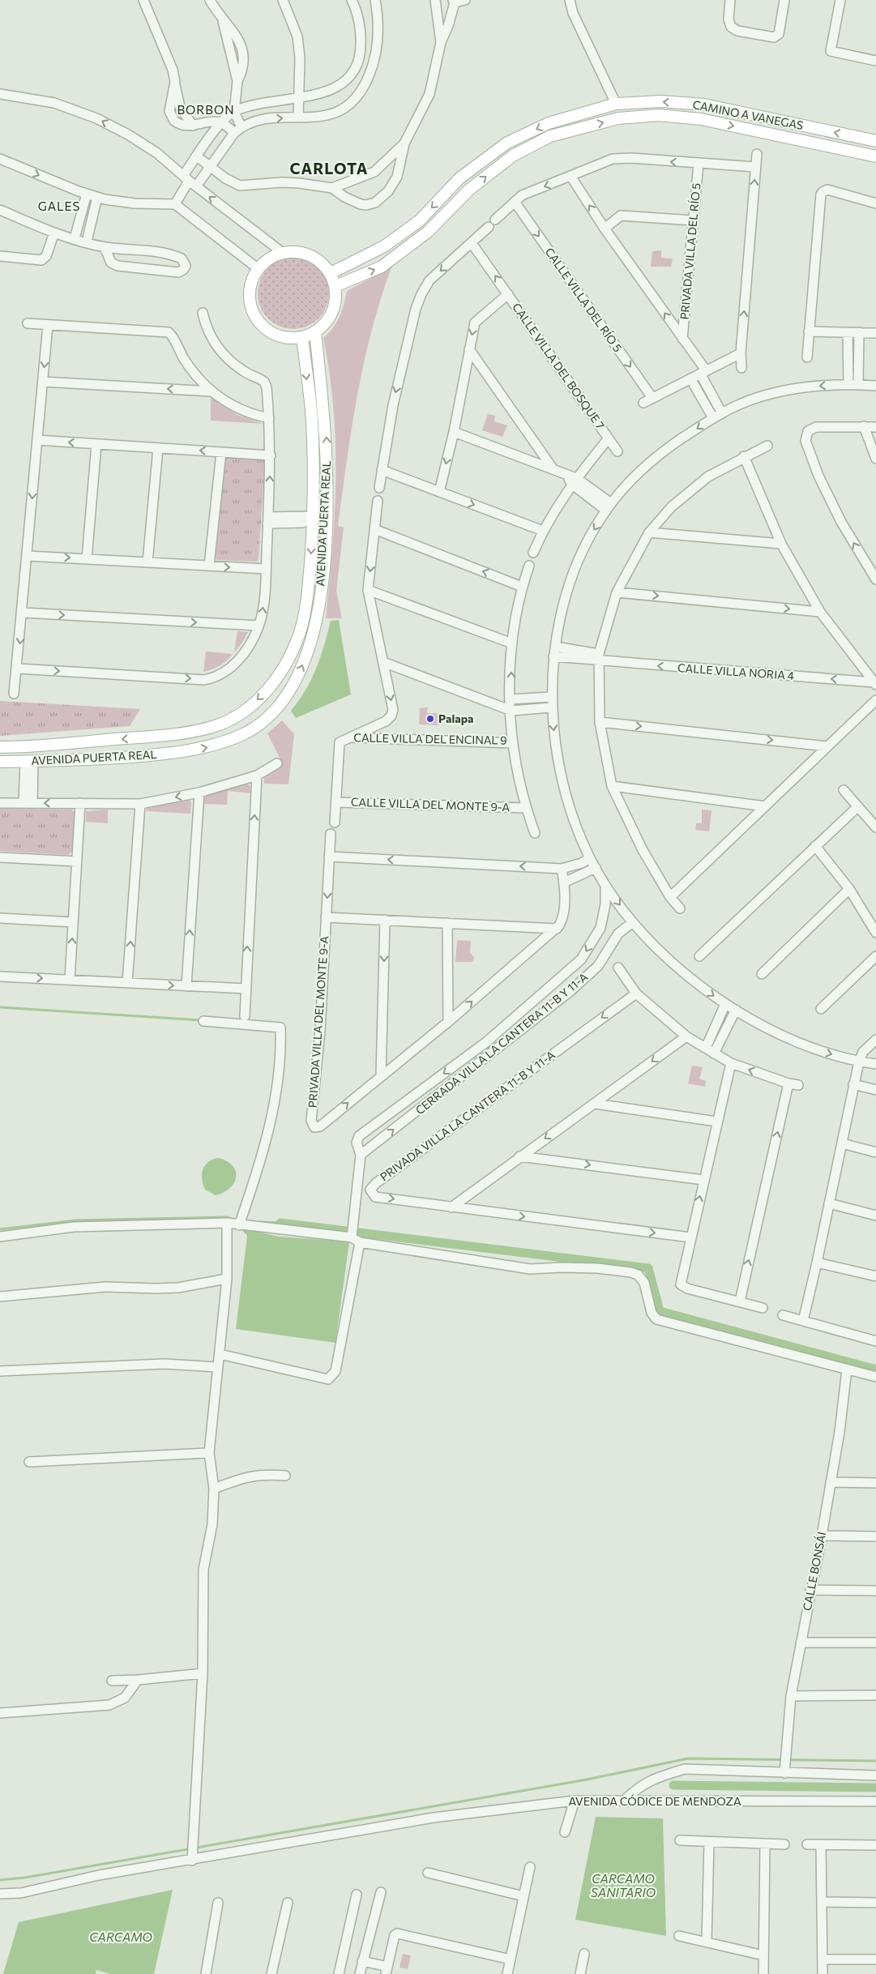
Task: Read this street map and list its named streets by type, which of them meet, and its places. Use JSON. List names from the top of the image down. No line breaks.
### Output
{"streets":{"main road":["CAMINO A VANEGAS","AVENIDA PUERTA REAL"],"street":["PRIVADA VILLA DEL RÍO 5","CALLE VILLA DEL RÍO 5","CALLE VILLA DEL BOSQUE 7","CALLE VILLA NORIA 4","CALLE VILLA DEL ENCINAL 9","CALLE VILLA DEL MONTE 9-A","PRIVADA VILLA DEL MONTE 9-A","CERRADA VILLA LA CANTERA 11-B Y 11-A","PRIVADA VILLA LA CANTERA 11-B Y 11-A","CALLE BONSÁI","AVENIDA CÓDICE DE MENDOZA"]},"crossings":[["CAMINO A VANEGAS","AVENIDA PUERTA REAL"]],"districts":["BORBON","CARLOTA","GALES"],"water":["CARCAMO SANITARIO","CARCAMO"],"places":["Palapa"]}
